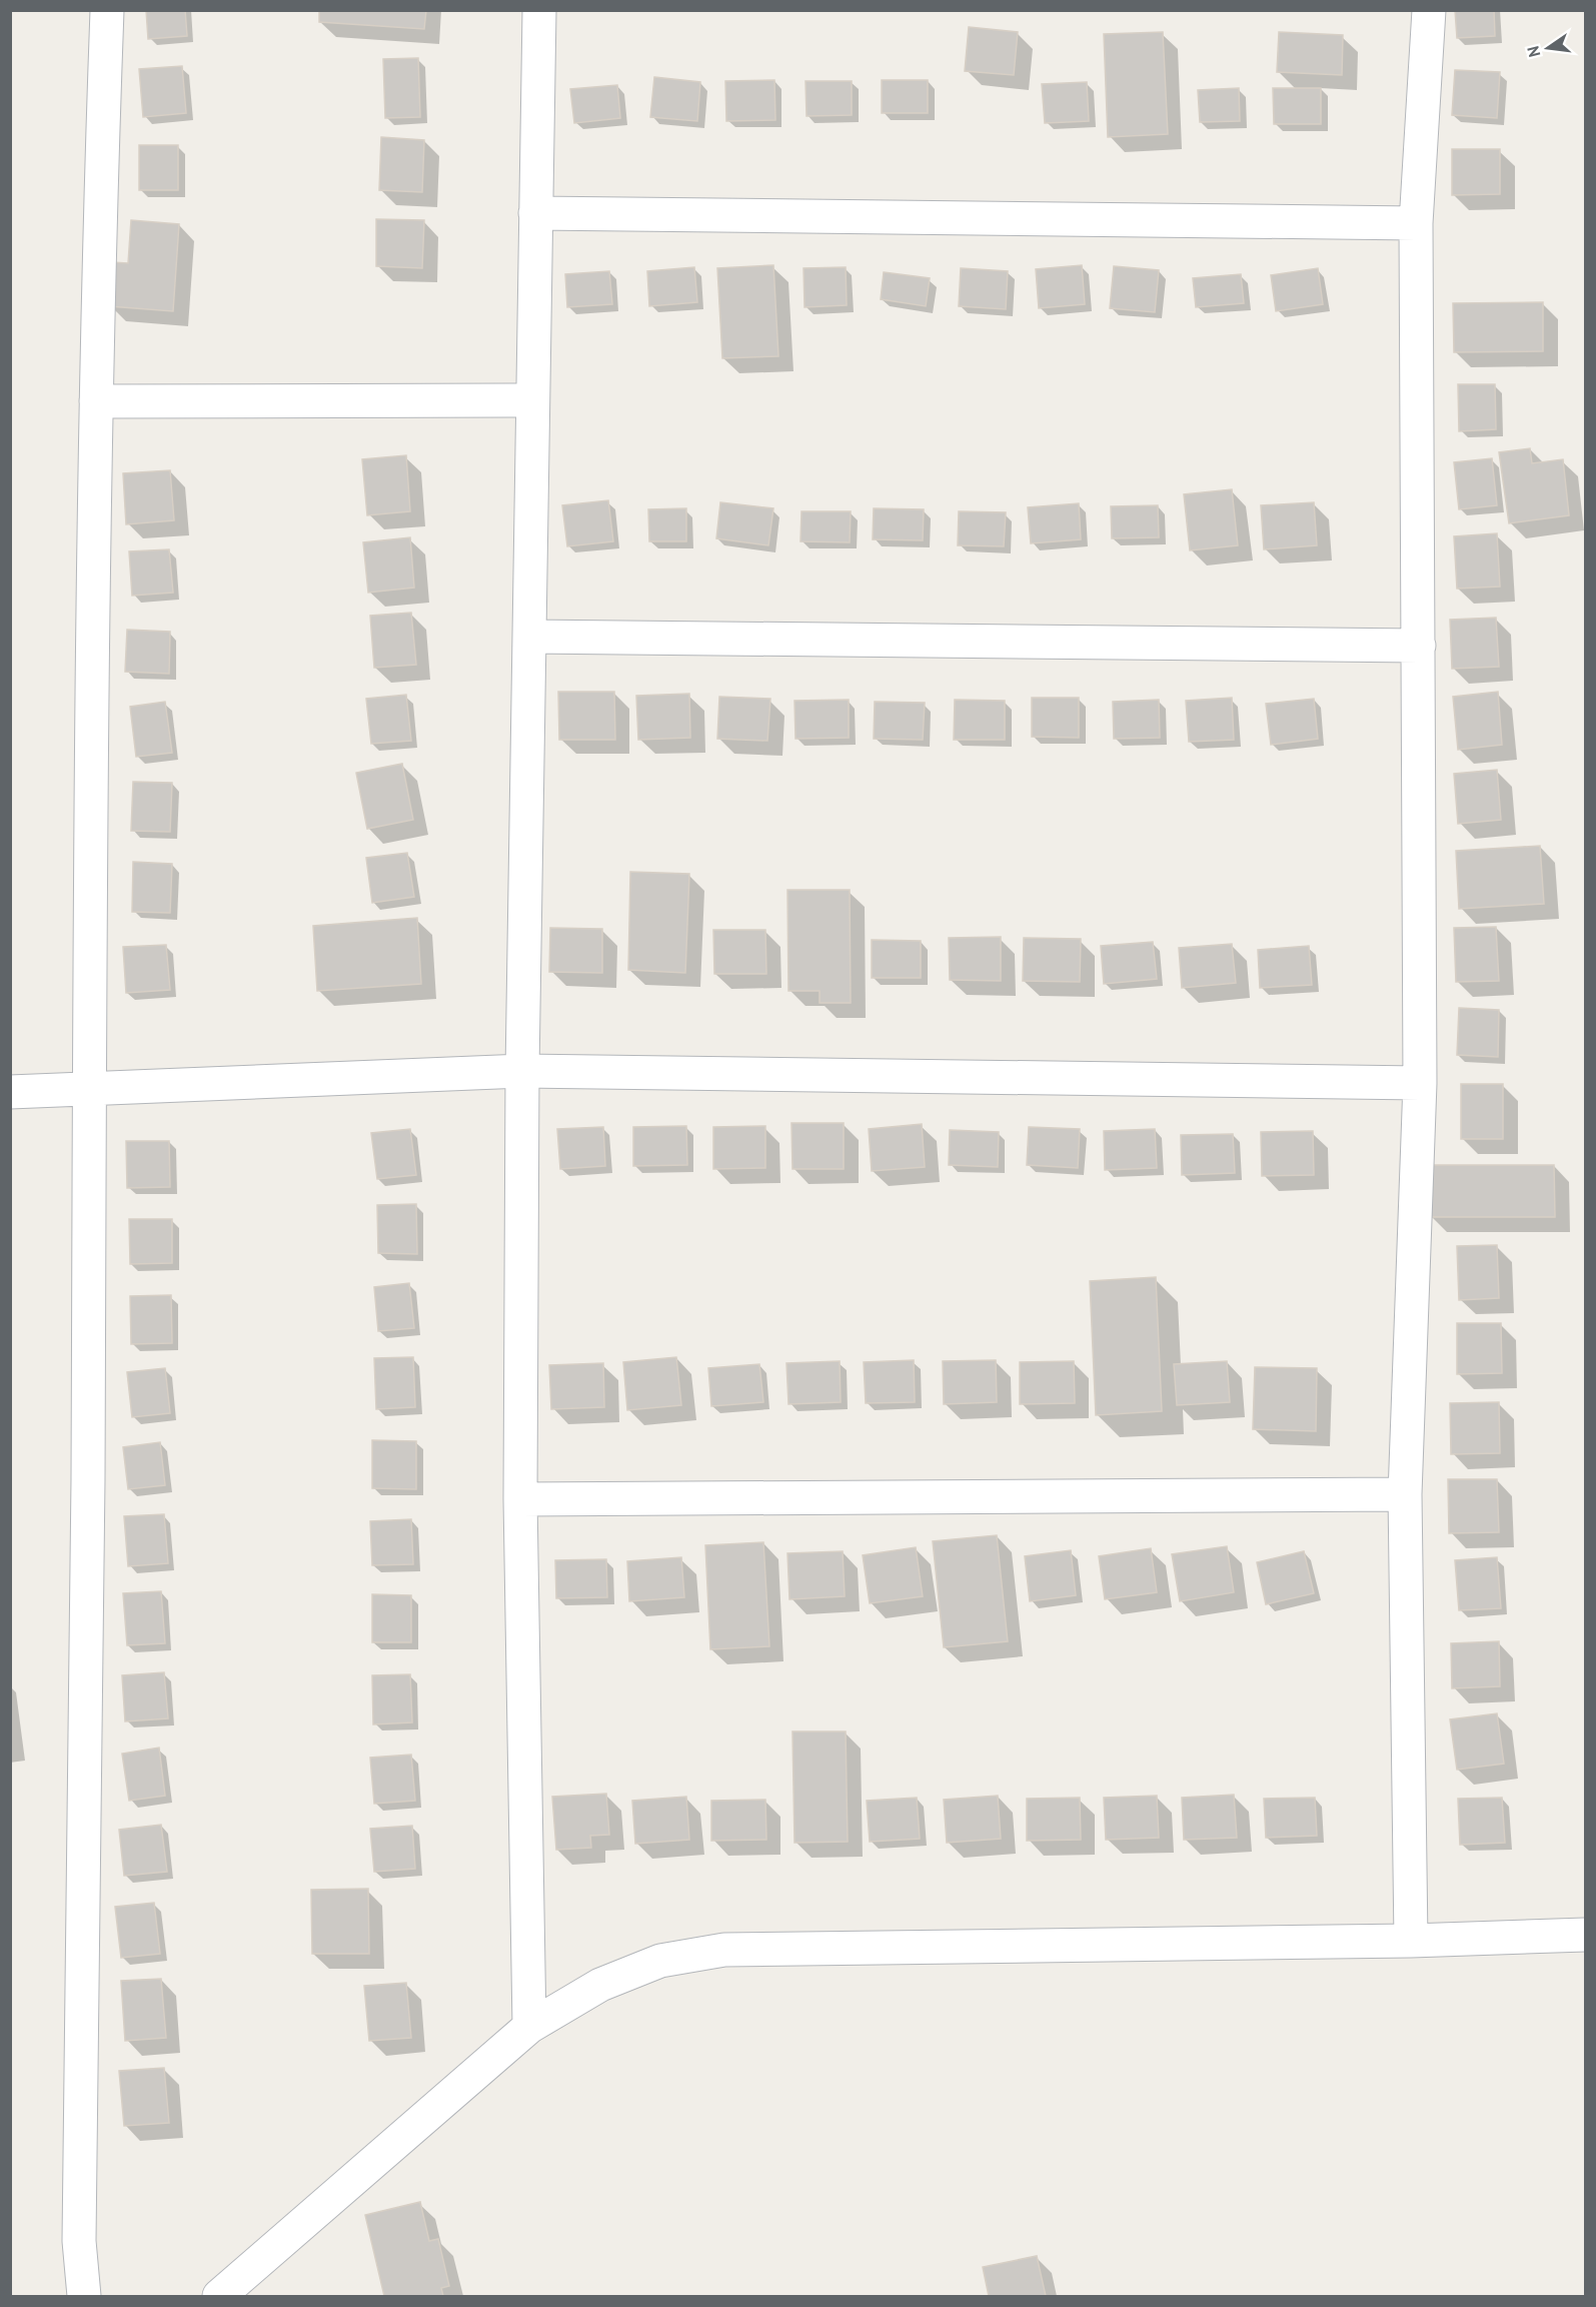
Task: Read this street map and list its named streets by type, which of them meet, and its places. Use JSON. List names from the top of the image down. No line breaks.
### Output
{"north":"left"}
